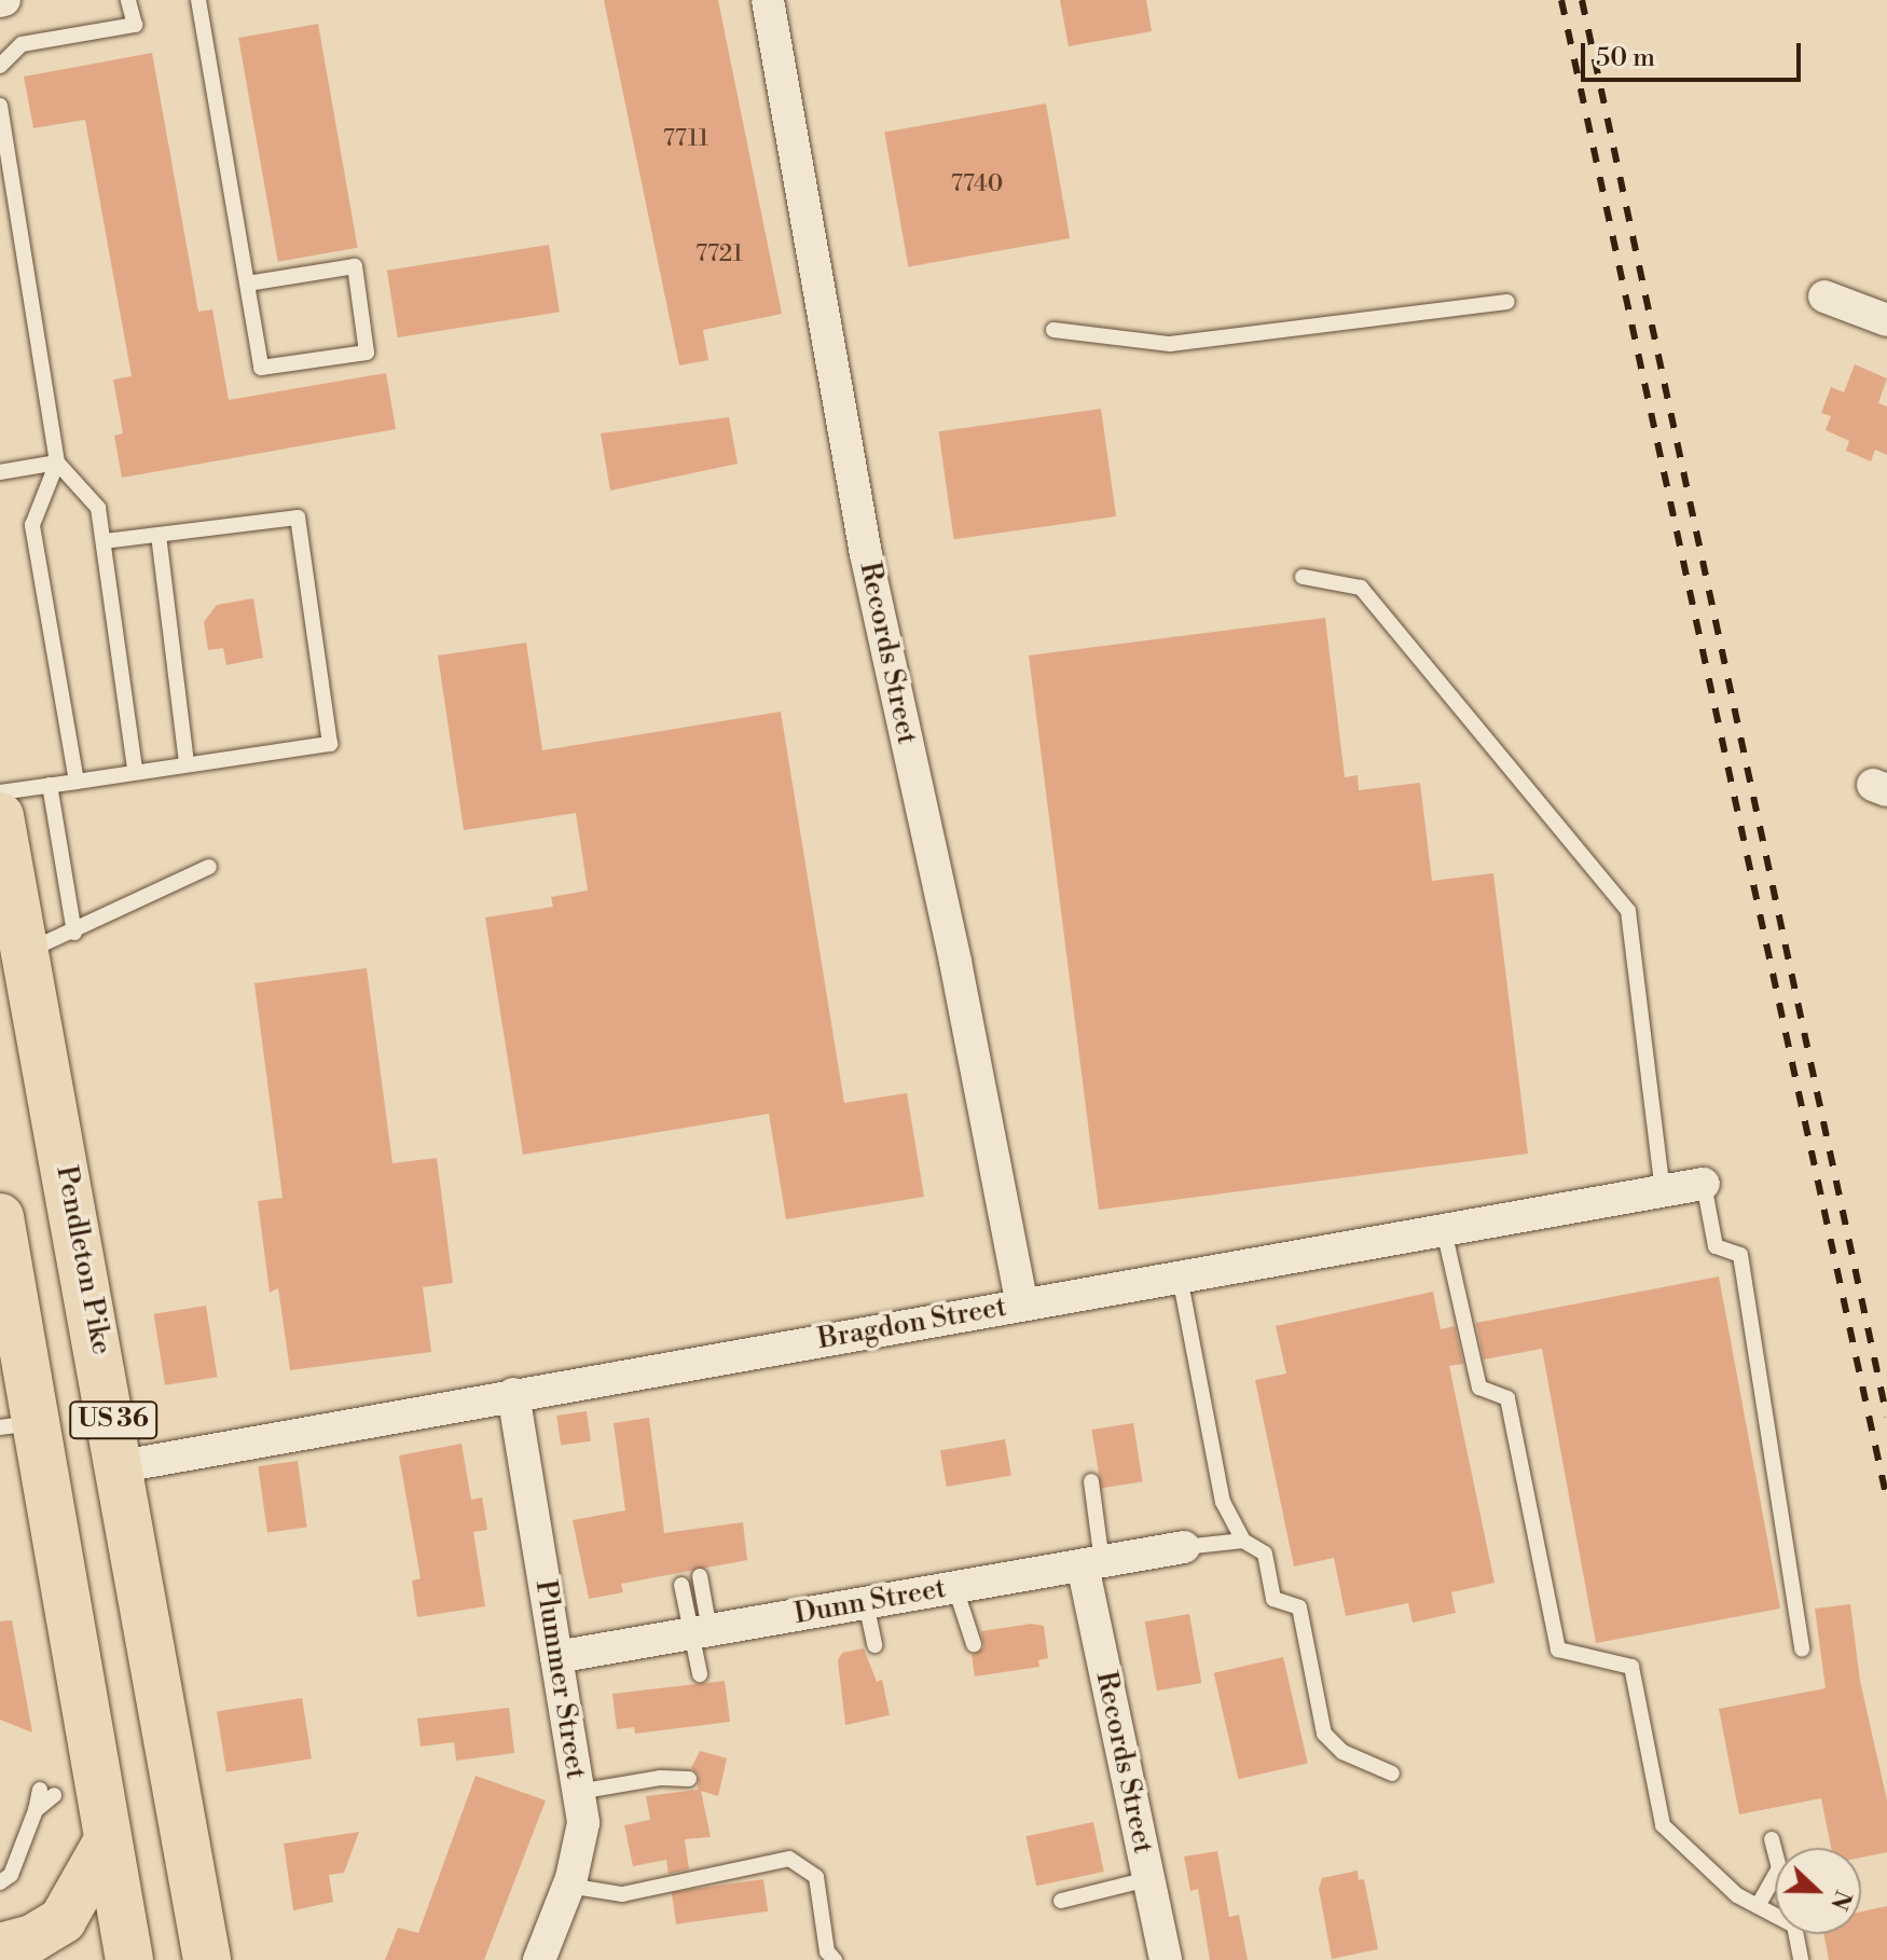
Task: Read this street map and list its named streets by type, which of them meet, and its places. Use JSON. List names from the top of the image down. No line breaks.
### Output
{"streets":{"main road":["Pendleton Pike","US 36"],"street":["Records Street","Bragdon Street","Dunn Street","Plummer Street"]},"crossings":[["Records Street","Bragdon Street"],["Records Street","Dunn Street"],["Pendleton Pike","Bragdon Street"],["Bragdon Street","Plummer Street"],["Dunn Street","Plummer Street"]],"house_numbers":["7711","7740","7721"],"scale_bar":"50 m","north":"right"}
